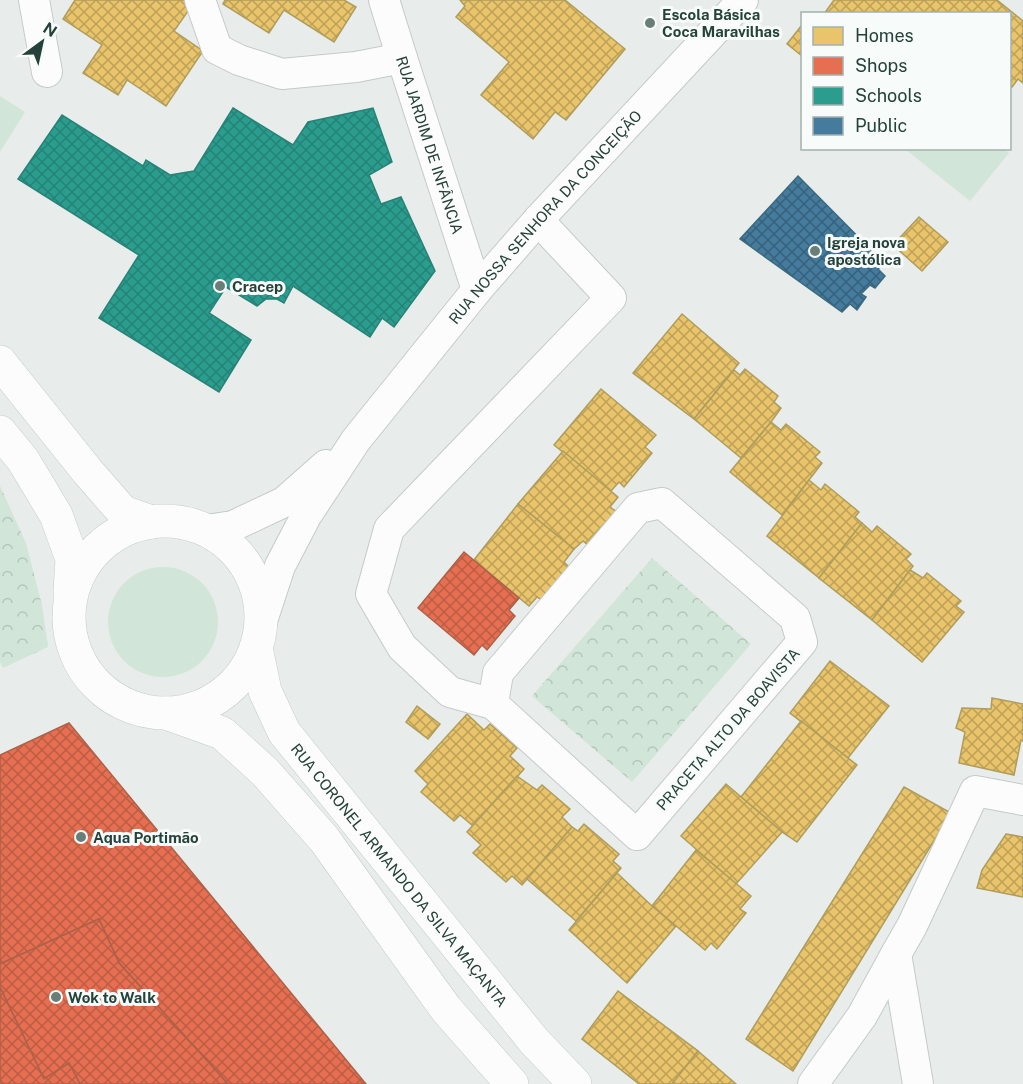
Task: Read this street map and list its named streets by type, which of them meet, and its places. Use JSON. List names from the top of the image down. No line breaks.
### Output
{"streets":{"main road":["RUA CORONEL ARMANDO DA SILVA MAÇANTA"],"street":["RUA JARDIM DE INFÂNCIA","RUA NOSSA SENHORA DA CONCEIÇÃO","PRACETA ALTO DA BOAVISTA"]},"crossings":[["RUA JARDIM DE INFÂNCIA","RUA NOSSA SENHORA DA CONCEIÇÃO"],["RUA NOSSA SENHORA DA CONCEIÇÃO","PRACETA ALTO DA BOAVISTA"]],"places":["Escola Básica Coca Maravilhas","Igreja nova apostólica","Cracep","Aqua Portimão","Wok to Walk"],"legend":["Homes","Shops","Schools","Public"],"north":"top right"}
